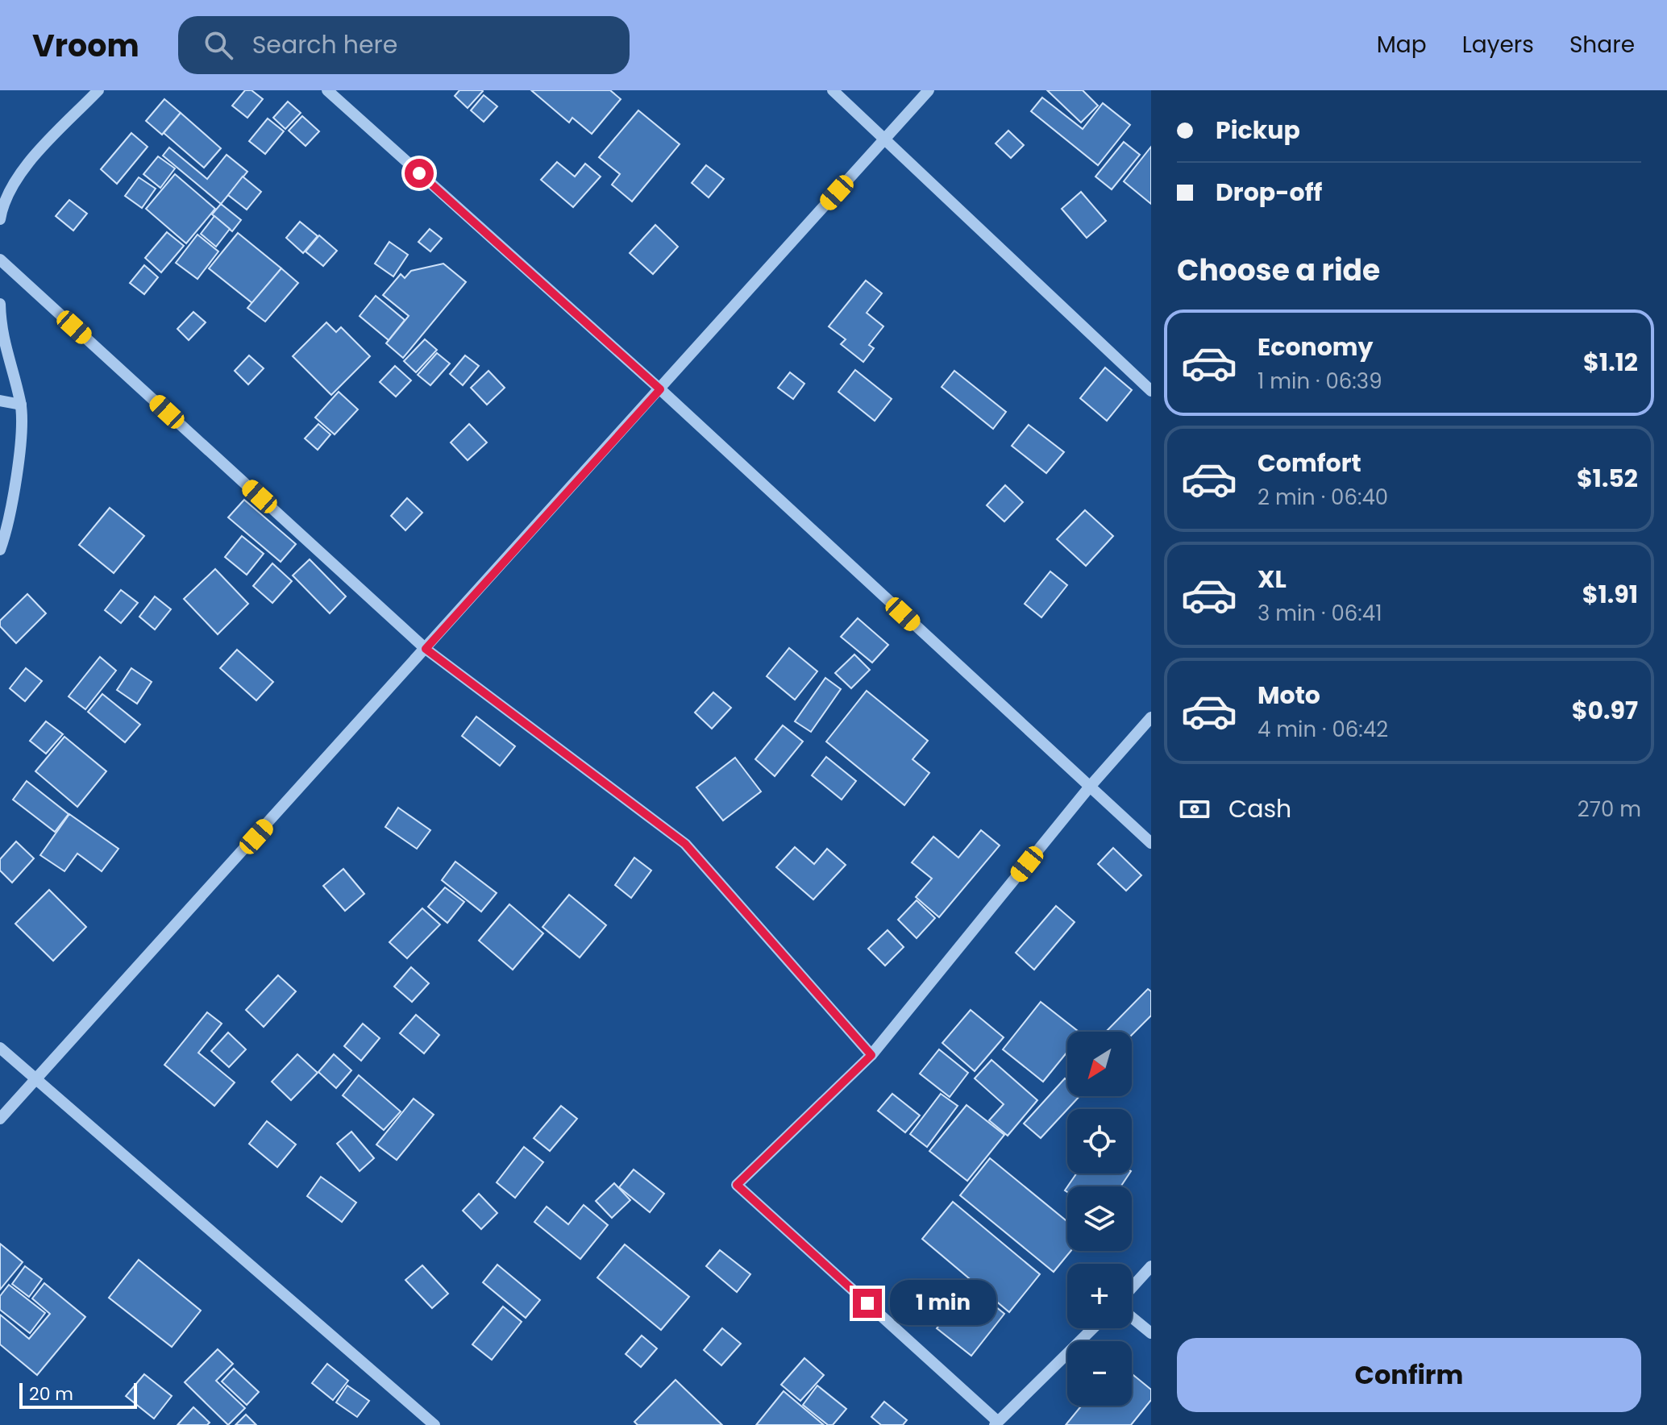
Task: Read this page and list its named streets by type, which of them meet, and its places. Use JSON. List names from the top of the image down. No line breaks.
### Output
{"scale_bar":"20 m","north":"bottom left","page":{"header":"Vroom","search":"Search here","nav":["Map","Layers","Share"],"banner":["Pickup","Drop-off"],"heading":"Choose a ride","list":[{"name":"Economy","note":"1 min · 06:39","value":"$1.12"},{"name":"Comfort","note":"2 min · 06:40","value":"$1.52"},{"name":"XL","note":"3 min · 06:41","value":"$1.91"},{"name":"Moto","note":"4 min · 06:42","value":"$0.97"}],"pay":["Cash","270 m"],"map_buttons":["+","−"],"bubble":"1 min","buttons":"Confirm","scale":"20 m"}}
